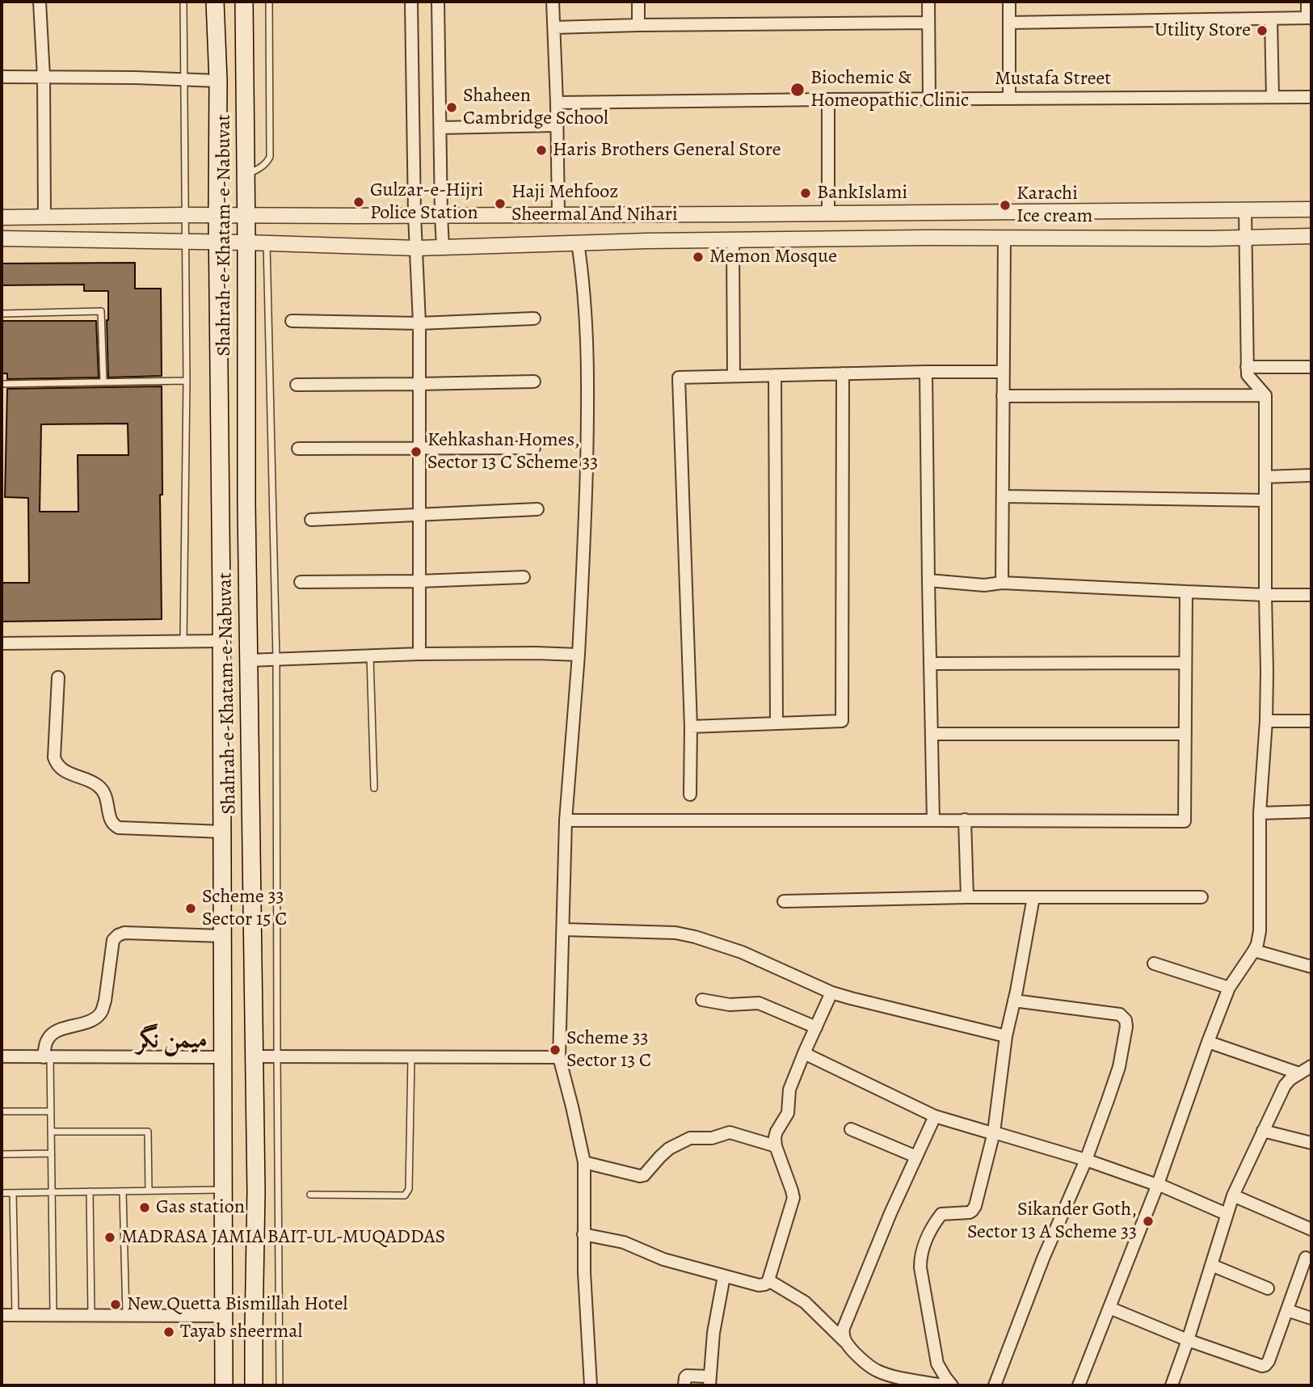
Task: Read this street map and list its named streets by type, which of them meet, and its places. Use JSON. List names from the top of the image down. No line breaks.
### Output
{"streets":{"main road":["Shahrah-e-Khatam-e-Nabuvat"],"street":["Mustafa Street"]},"districts":["میمن نگر"],"places":["Utility Store","Biochemic & Homeopathic Clinic","Shaheen Cambridge School","Haris Brothers General Store","BankIslami","Gulzar-e-Hijri Police Station","Haji Mehfooz Sheermal And Nihari","Karachi Ice cream","Memon Mosque","Kehkashan Homes, Sector 13 C Scheme 33","Scheme 33 Sector 15 C","Scheme 33 Sector 13 C","Gas station","Sikander Goth, Sector 13 A Scheme 33","MADRASA JAMIA BAIT-UL-MUQADDAS","New Quetta Bismillah Hotel","Tayab sheermal"]}
